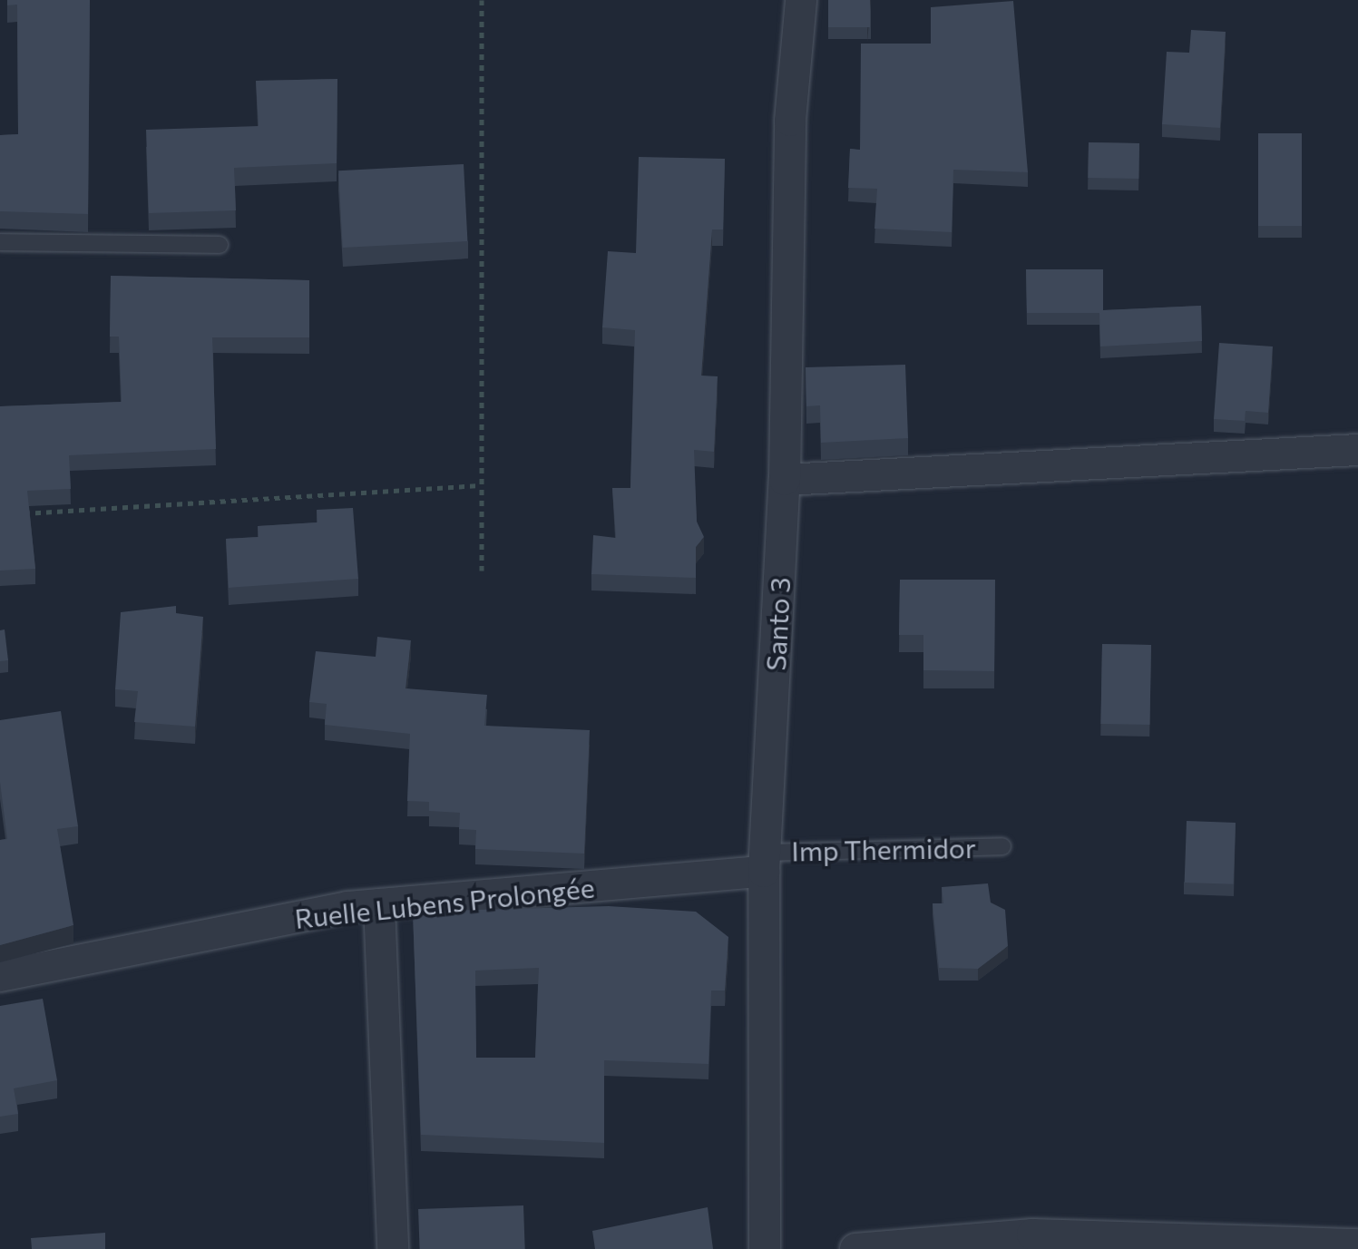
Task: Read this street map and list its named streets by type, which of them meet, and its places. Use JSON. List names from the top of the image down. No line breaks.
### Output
{"streets":{"street":["Santo 3","Ruelle Lubens Prolongée"],"lane":["Imp Thermidor"]},"crossings":[["Santo 3","Imp Thermidor"],["Santo 3","Ruelle Lubens Prolongée"],["Imp Thermidor","Ruelle Lubens Prolongée"]]}
